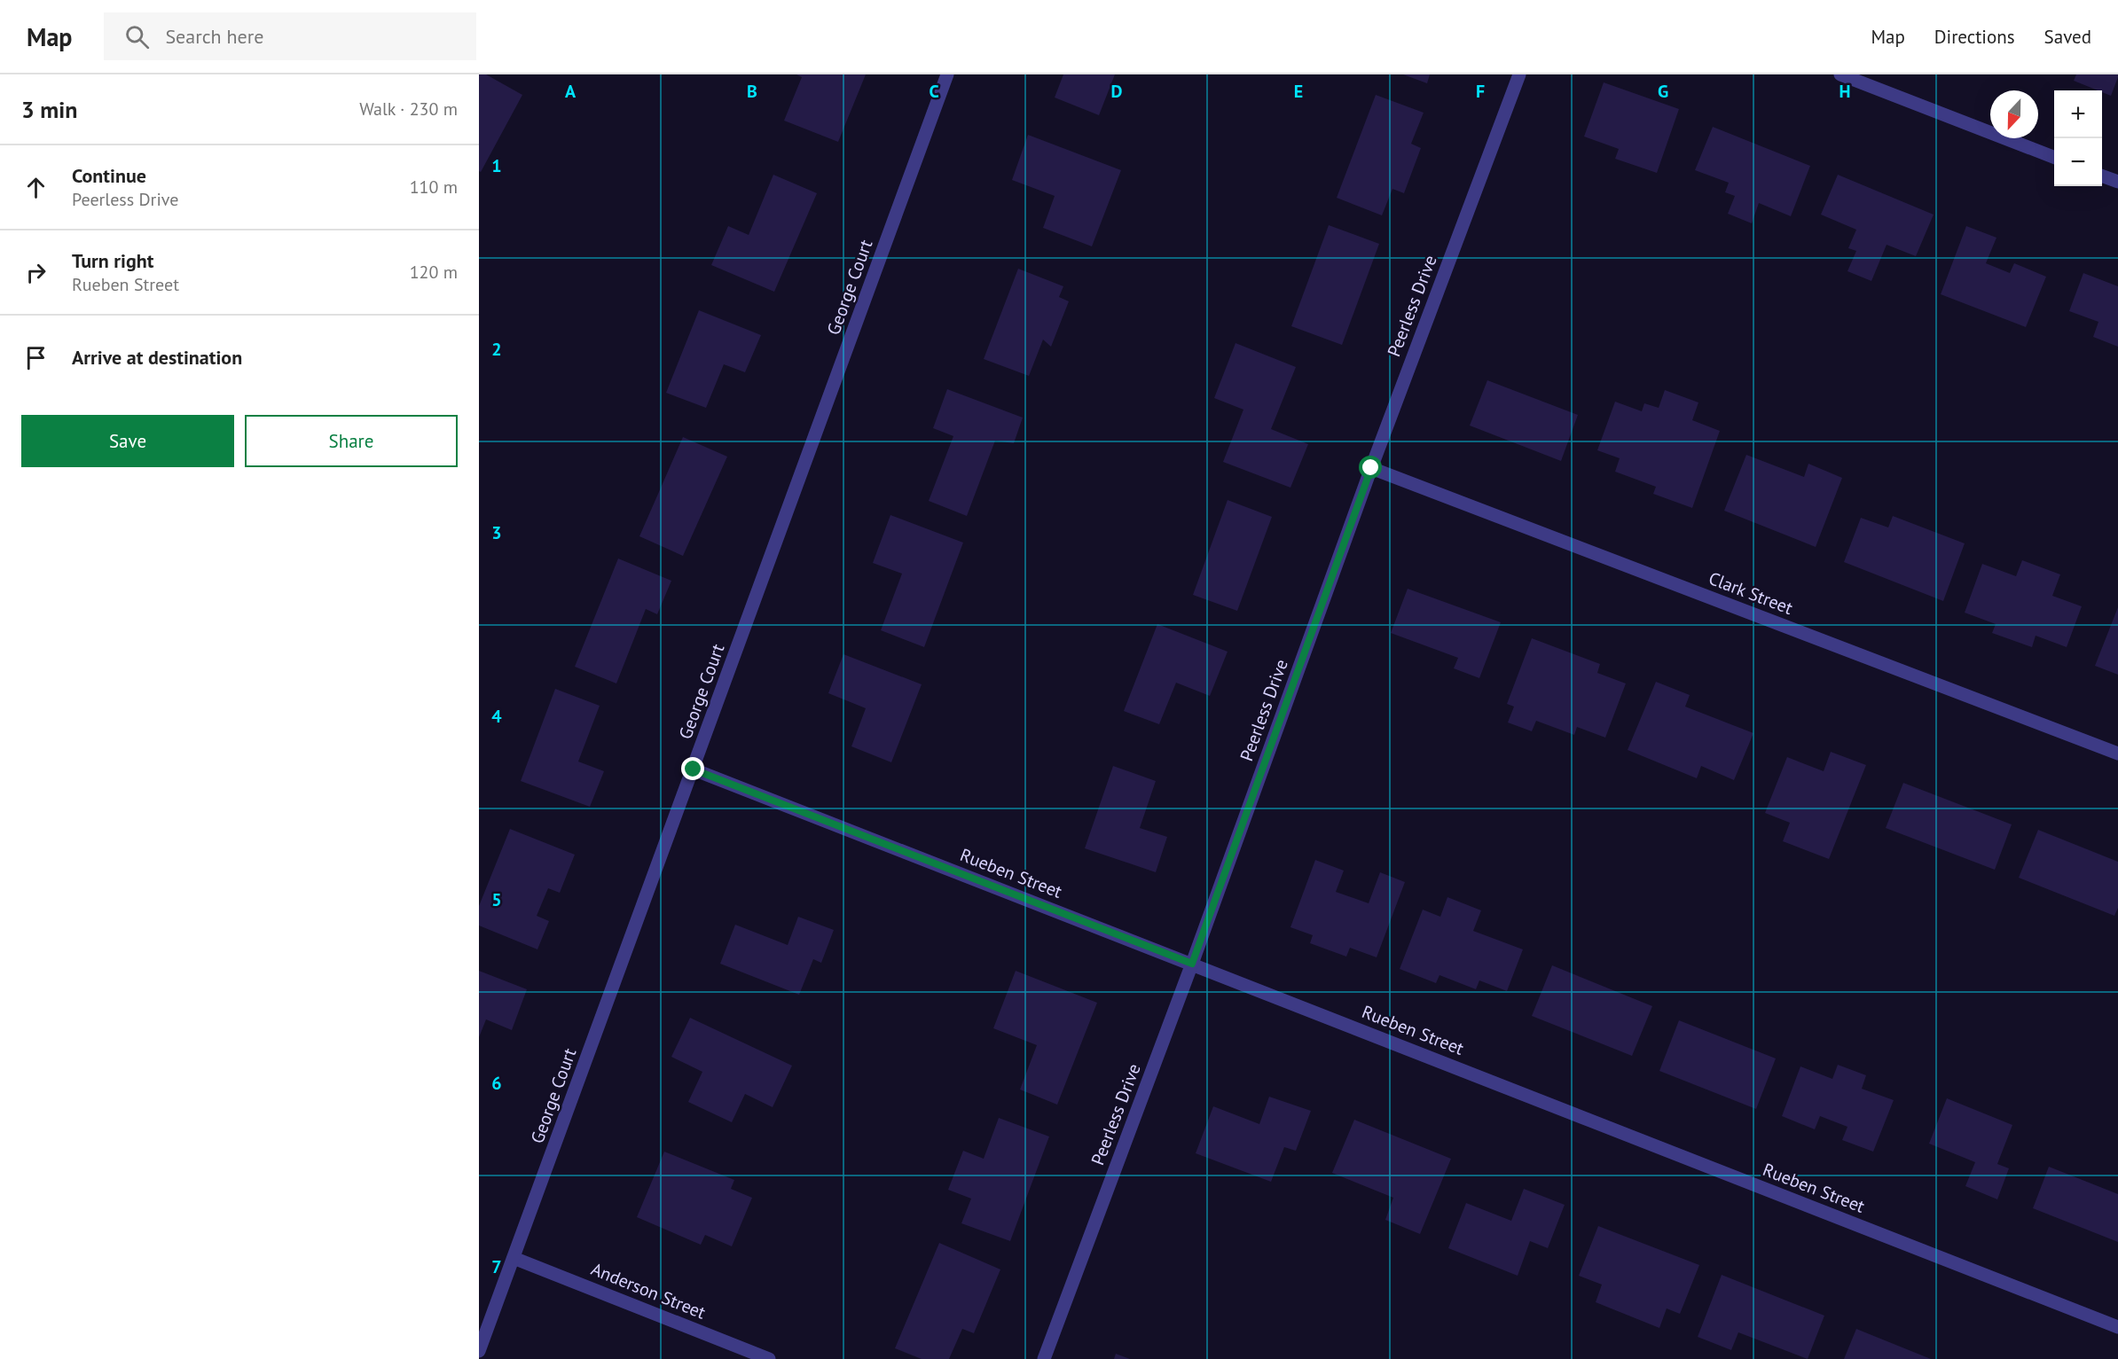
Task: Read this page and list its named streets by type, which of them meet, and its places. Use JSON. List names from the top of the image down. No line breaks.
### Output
{"streets":{"street":["George Court","Peerless Drive","Clark Street","Rueben Street","Anderson Street"]},"crossings":[["George Court","Rueben Street"],["George Court","Anderson Street"],["Peerless Drive","Clark Street"],["Peerless Drive","Rueben Street"]],"north":"bottom","page":{"header":"Map","search":"Search here","nav":["Map","Directions","Saved"],"heading":["3 min","Walk · 230 m"],"map_buttons":["+","−"],"list":[["Continue","Peerless Drive","110 m"],["Turn right","Rueben Street","120 m"],"Arrive at destination"],"buttons":["Save","Share"]},"grid":{"columns":["A","B","C","D","E","F","G","H"],"rows":["1","2","3","4","5","6","7"]}}
